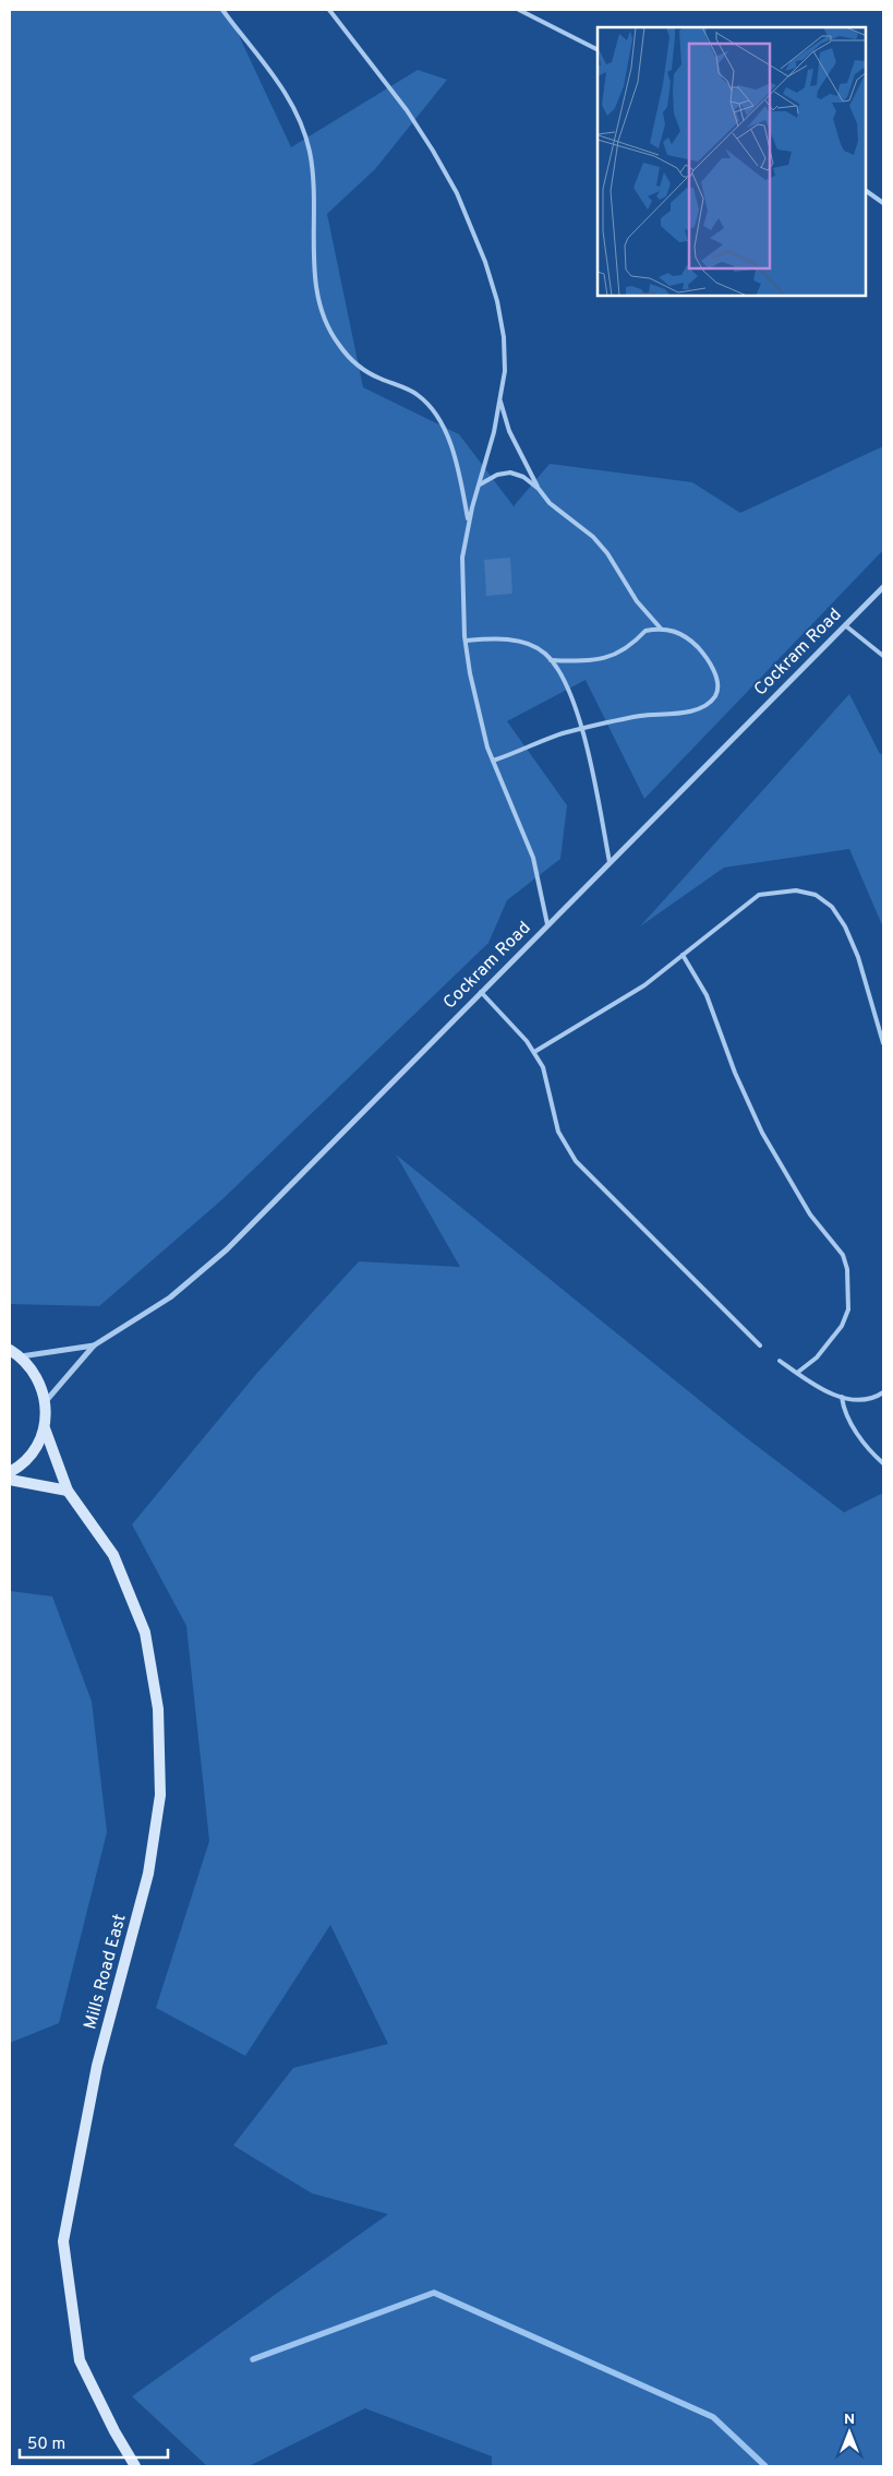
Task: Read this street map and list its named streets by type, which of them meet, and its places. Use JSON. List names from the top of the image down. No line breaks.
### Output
{"streets":{"main road":["Mills Road East"],"street":["Cockram Road"]},"scale_bar":"50 m","north":"top"}
